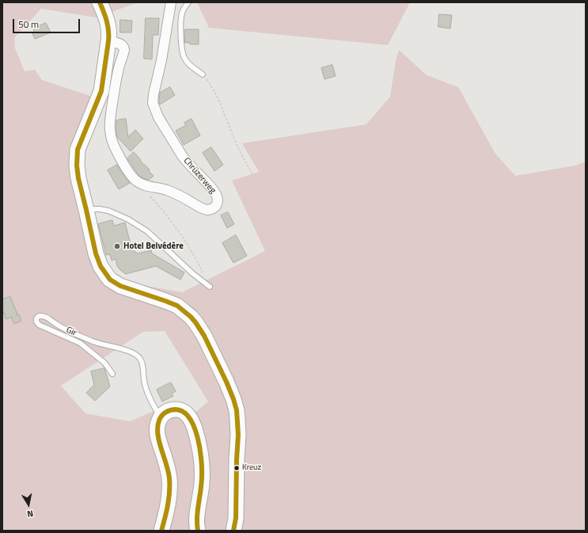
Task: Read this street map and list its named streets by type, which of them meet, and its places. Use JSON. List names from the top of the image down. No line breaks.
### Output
{"streets":{"street":["Chrüzerweg"],"lane":["Gir"]},"places":["Hotel Belvédère","Kreuz"],"scale_bar":"50 m","north":"bottom"}
